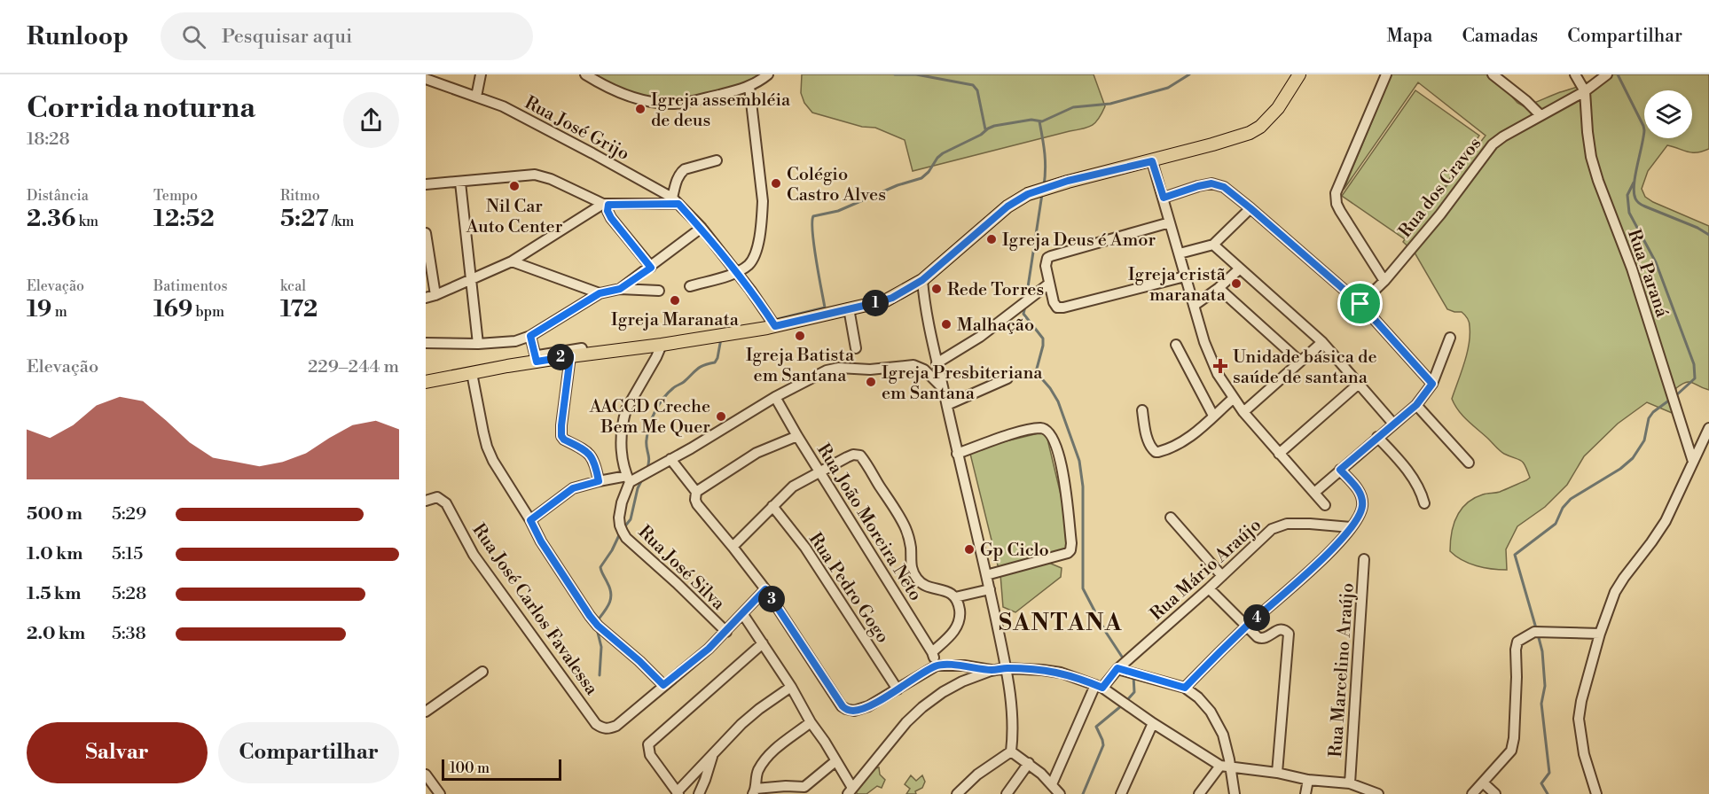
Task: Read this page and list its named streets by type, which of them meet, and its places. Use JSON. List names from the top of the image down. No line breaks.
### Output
{"streets":{"street":["Rua José Grijo","Rua dos Cravos","Rua Paraná","Rua João Moreira Neto","Rua José Silva","Rua Mário Araújo","Rua Pedro Gogo","Rua José Carlos Favalessa","Rua Marcelino Araújo"]},"crossings":[["Rua dos Cravos","Rua Paraná"]],"districts":["SANTANA"],"places":{"other":["Igreja assembléia de deus","Colégio Castro Alves","Nil Car Auto Center","Igreja Deus é Amor","Igreja cristã maranata","Rede Torres","Igreja Maranata","Malhação","Igreja Batista em Santana","Igreja Presbiteriana em Santana","AACCD Creche Bem Me Quer","Gp Ciclo"],"health":["Unidade básica de saúde de santana"]},"scale_bar":"100 m","page":{"header":"Runloop","search":"Pesquisar aqui","nav":["Mapa","Camadas","Compartilhar"],"heading":["Corrida noturna","18:28"],"stats":[["Distância","2.36 km"],["Tempo","12:52"],["Ritmo","5:27 /km"],["Elevação","19 m"],["Batimentos","169 bpm"],["kcal","172"]],"pins":["1","2","3","4"],"chart":["Elevação","229–244 m"],"list":[{"name":"500 m","note":"5:29"},{"name":"1.0 km","note":"5:15"},{"name":"1.5 km","note":"5:28"},{"name":"2.0 km","note":"5:38"}],"buttons":["Salvar","Compartilhar"],"scale":"100 m"}}
